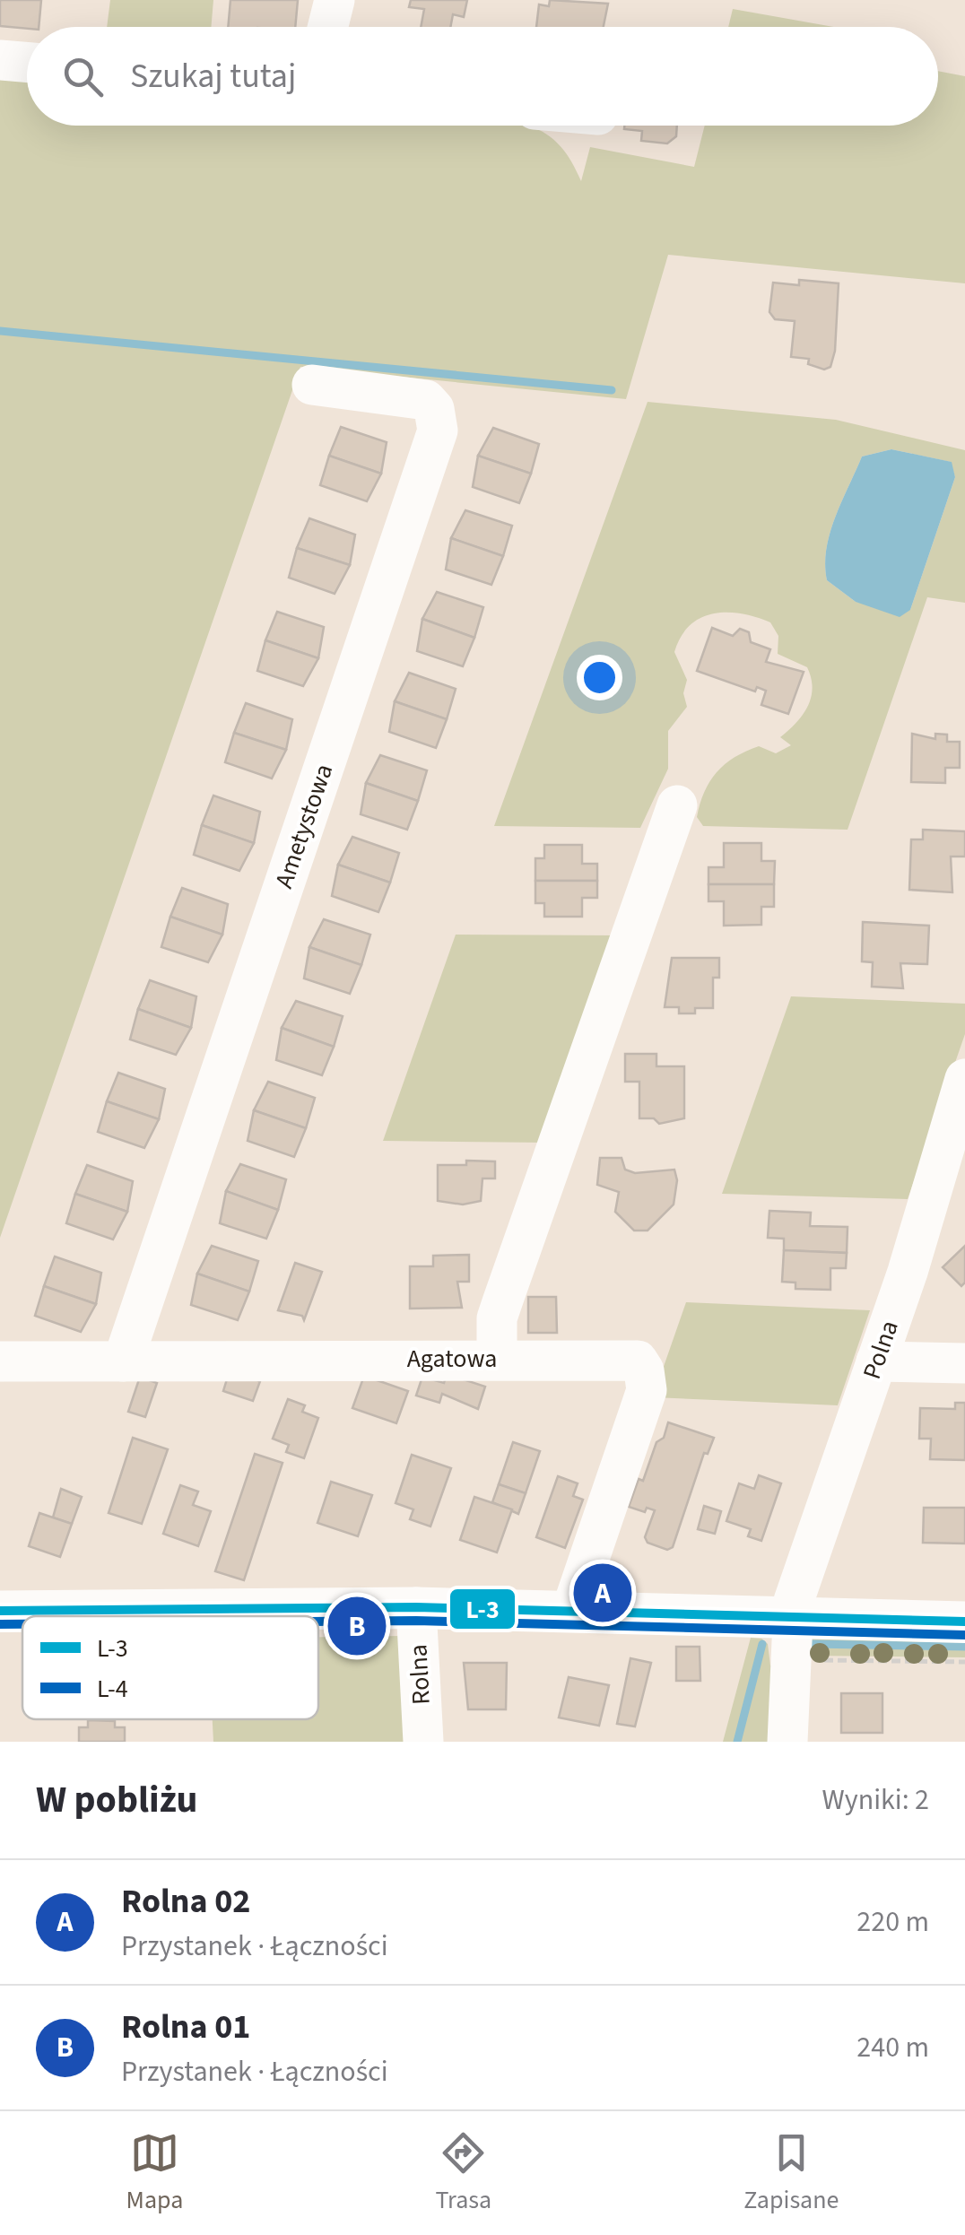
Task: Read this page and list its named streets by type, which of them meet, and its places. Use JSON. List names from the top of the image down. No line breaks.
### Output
{"streets":{"street":["Ametystowa","Polna","Agatowa","Rolna"]},"crossings":[["Ametystowa","Agatowa"]],"lines":["transit line L-3","transit line L-4"],"legend":["L-3","L-4"],"page":{"search":"Szukaj tutaj","pins":["A","B"],"heading":["W pobliżu","Wyniki: 2"],"list":[{"mark":"A","name":"Rolna 02","note":"Przystanek · Łączności","value":"220 m"},{"mark":"B","name":"Rolna 01","note":"Przystanek · Łączności","value":"240 m"}],"nav":["Mapa","Trasa","Zapisane"]}}
